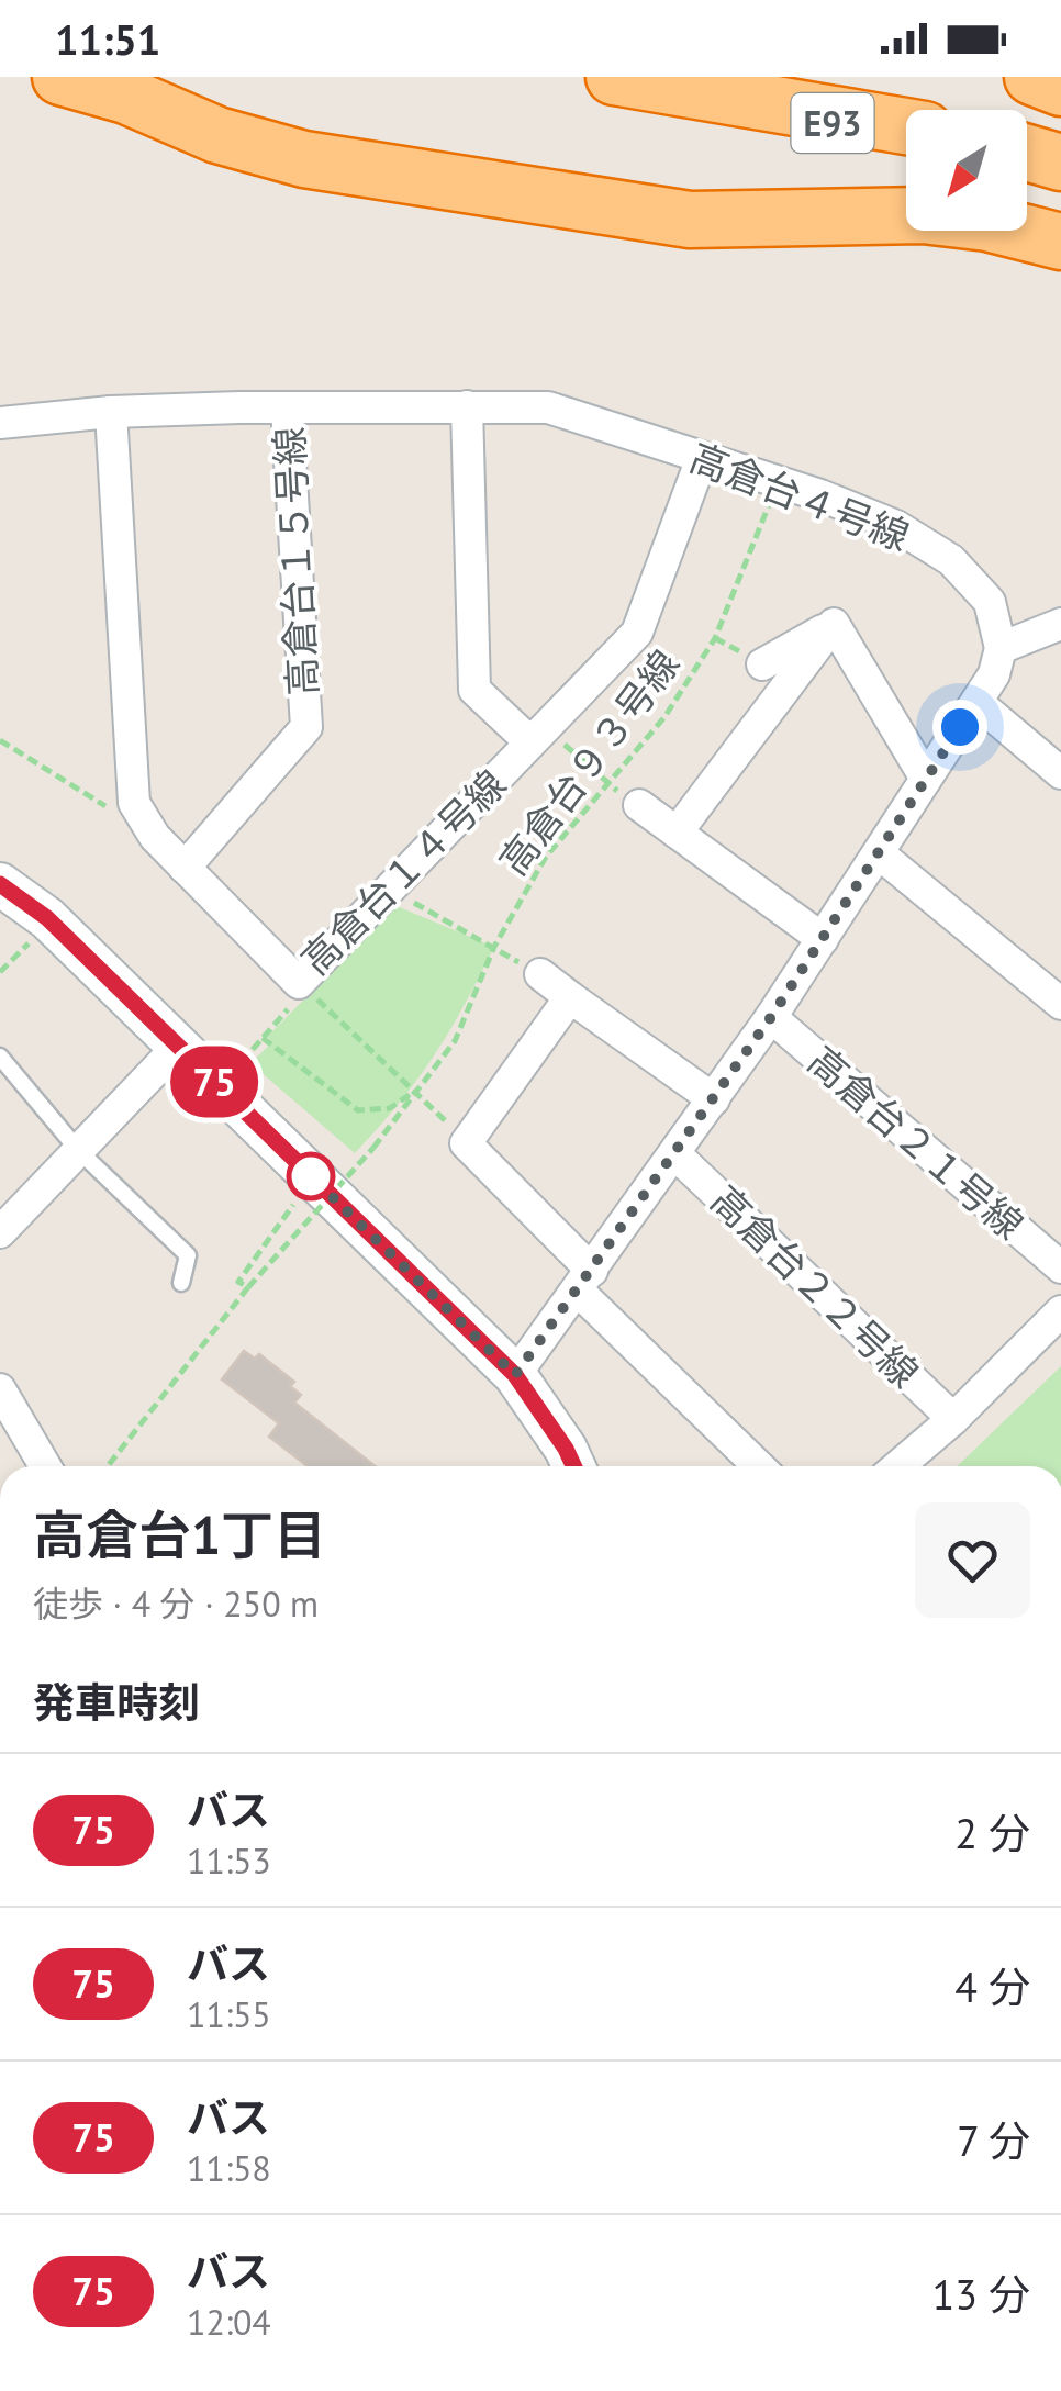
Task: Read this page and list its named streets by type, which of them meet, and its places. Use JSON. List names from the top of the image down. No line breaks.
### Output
{"streets":{"highway":["E93"],"street":["高倉台４号線","高倉台１５号線","高倉台１４号線","高倉台２１号線","高倉台２２号線"],"path":["高倉台９３号線"]},"crossings":[["高倉台４号線","高倉台１５号線"],["高倉台４号線","高倉台９３号線"],["高倉台４号線","高倉台１４号線"],["高倉台１５号線","高倉台１４号線"]],"lines":["bus line 75"],"north":"bottom left","page":{"status":"11:51","on_map":"75","heading":[["高倉台1丁目","徒歩 · 4 分 · 250 m"],"発車時刻"],"list":[{"mark":"75","name":"バス","note":"11:53","value":"2 分"},{"mark":"75","name":"バス","note":"11:55","value":"4 分"},{"mark":"75","name":"バス","note":"11:58","value":"7 分"},{"mark":"75","name":"バス","note":"12:04","value":"13 分"}]}}
